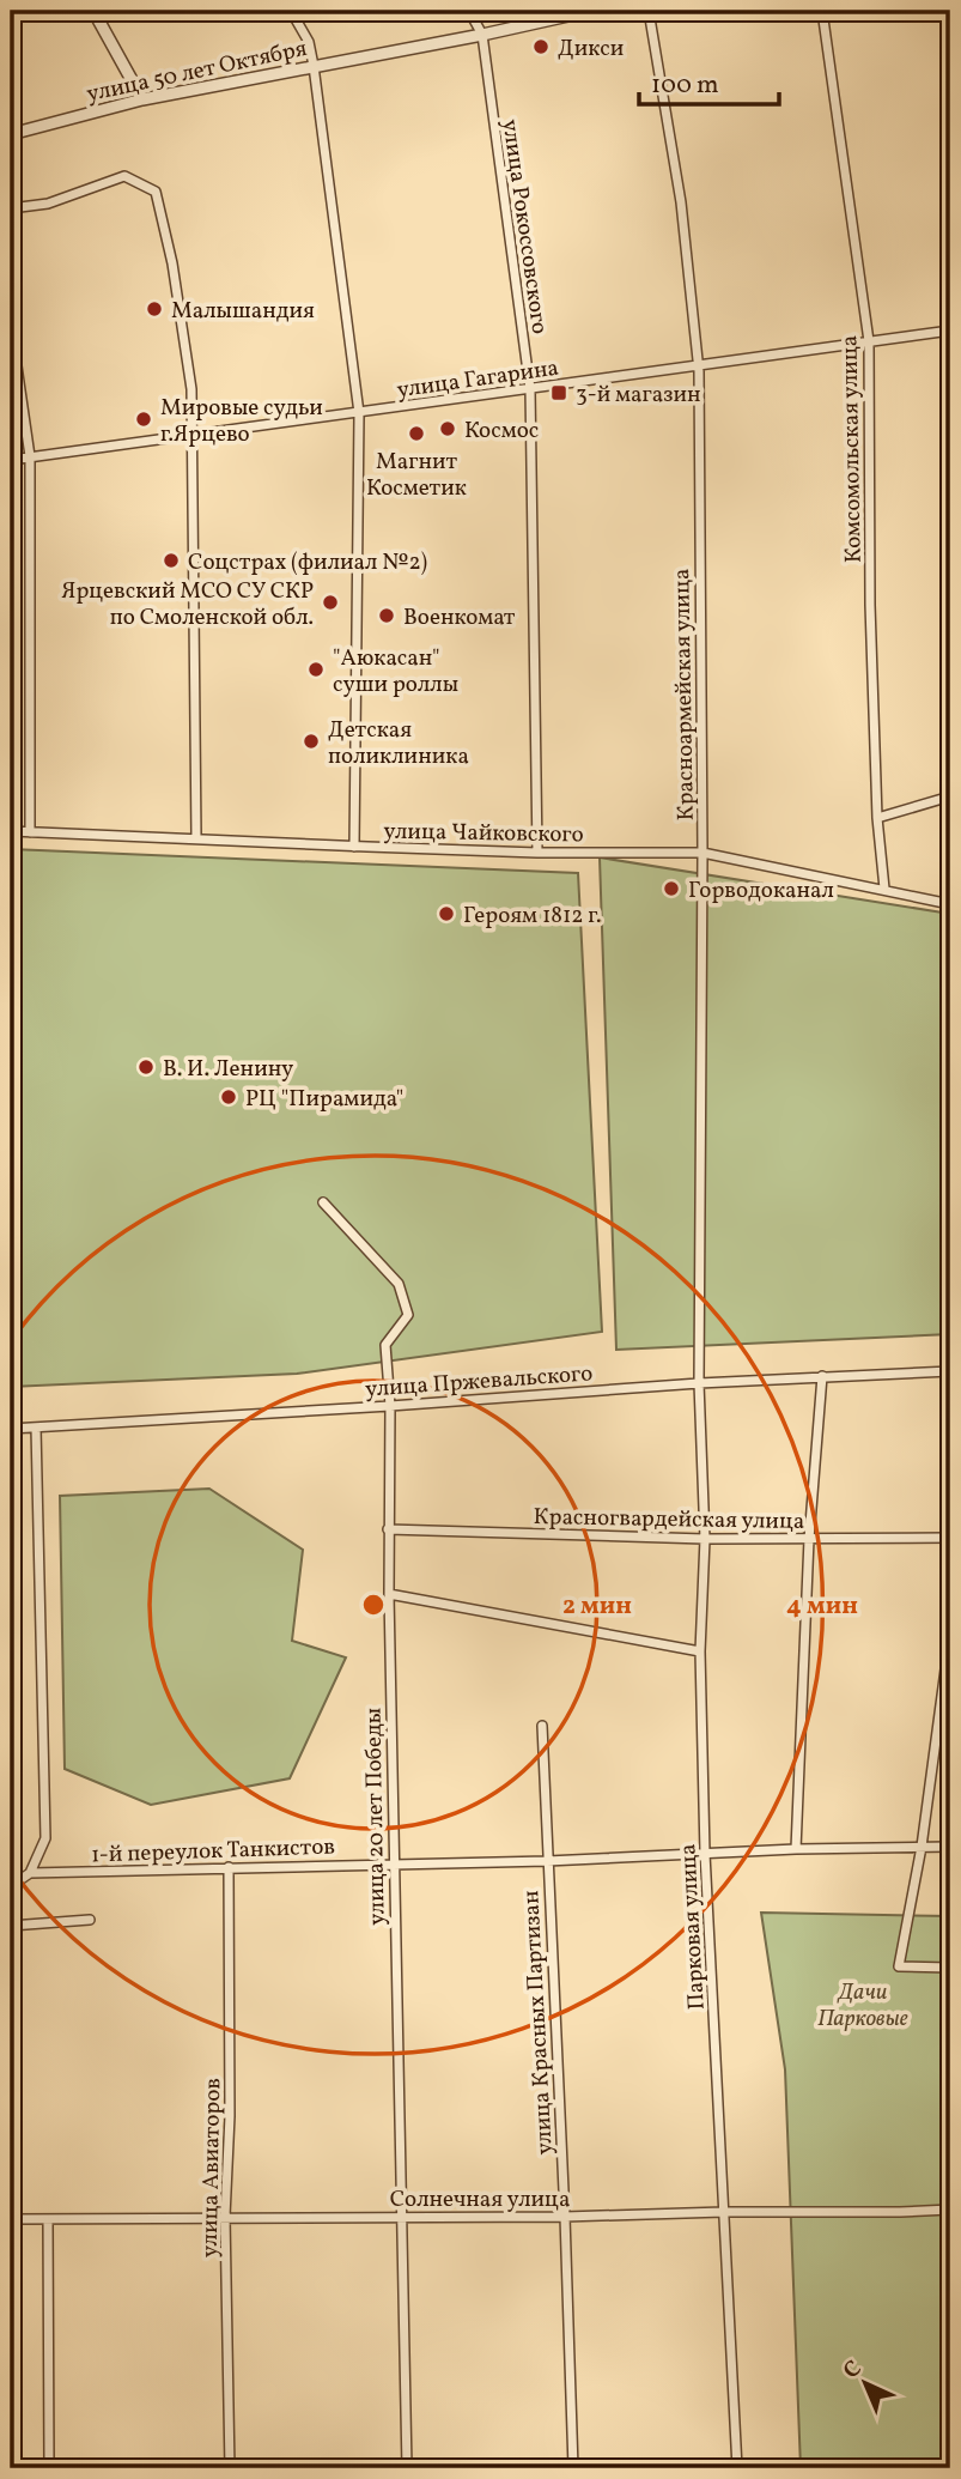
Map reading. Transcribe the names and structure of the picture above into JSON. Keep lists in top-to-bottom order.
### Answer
{
  "streets": {
    "street": [
      "улица 50 лет Октября",
      "улица Рокоссовского",
      "улица Гагарина",
      "Комсомольская улица",
      "Красноармейская улица",
      "улица Чайковского",
      "улица Пржевальского",
      "Красногвардейская улица",
      "улица 20 лет Победы",
      "1-й переулок Танкистов",
      "Парковая улица",
      "улица Красных Партизан",
      "улица Авиаторов",
      "Солнечная улица"
    ]
  },
  "crossings": [
    ["улица 50 лет Октября", "улица Рокоссовского"],
    ["улица Рокоссовского", "улица Гагарина"],
    ["улица Рокоссовского", "улица Чайковского"],
    ["улица Гагарина", "Комсомольская улица"],
    ["улица Гагарина", "Красноармейская улица"],
    ["Комсомольская улица", "улица Чайковского"],
    ["Красноармейская улица", "улица Чайковского"],
    ["Красноармейская улица", "улица Пржевальского"],
    ["Красноармейская улица", "Парковая улица"],
    ["улица Пржевальского", "улица 20 лет Победы"],
    ["улица Пржевальского", "Парковая улица"],
    ["Красногвардейская улица", "улица 20 лет Победы"],
    ["Красногвардейская улица", "Парковая улица"],
    ["улица 20 лет Победы", "1-й переулок Танкистов"],
    ["улица 20 лет Победы", "Солнечная улица"],
    ["1-й переулок Танкистов", "Парковая улица"],
    ["1-й переулок Танкистов", "улица Красных Партизан"],
    ["1-й переулок Танкистов", "улица Авиаторов"],
    ["Парковая улица", "Солнечная улица"],
    ["улица Красных Партизан", "Солнечная улица"],
    ["улица Авиаторов", "Солнечная улица"]
  ],
  "parks": ["Дачи Парковые"],
  "places": {
    "other": [
      "Дикси",
      "Малышандия",
      "Мировые судьи г.Ярцево",
      "Космос",
      "Магнит Косметик",
      "Соцстрах (филиал №2)",
      "Ярцевский МСО СУ СКР по Смоленской обл.",
      "Военкомат",
      "\"Аюкасан\" суши роллы",
      "Детская поликлиника",
      "Горводоканал",
      "Героям 1812 г.",
      "В. И. Ленину",
      "РЦ \"Пирамида\""
    ],
    "transit": ["3-й магазин"]
  },
  "scale_bar": "100 m",
  "north": "top left",
  "rings": ["2 мин", "4 мин"]
}
